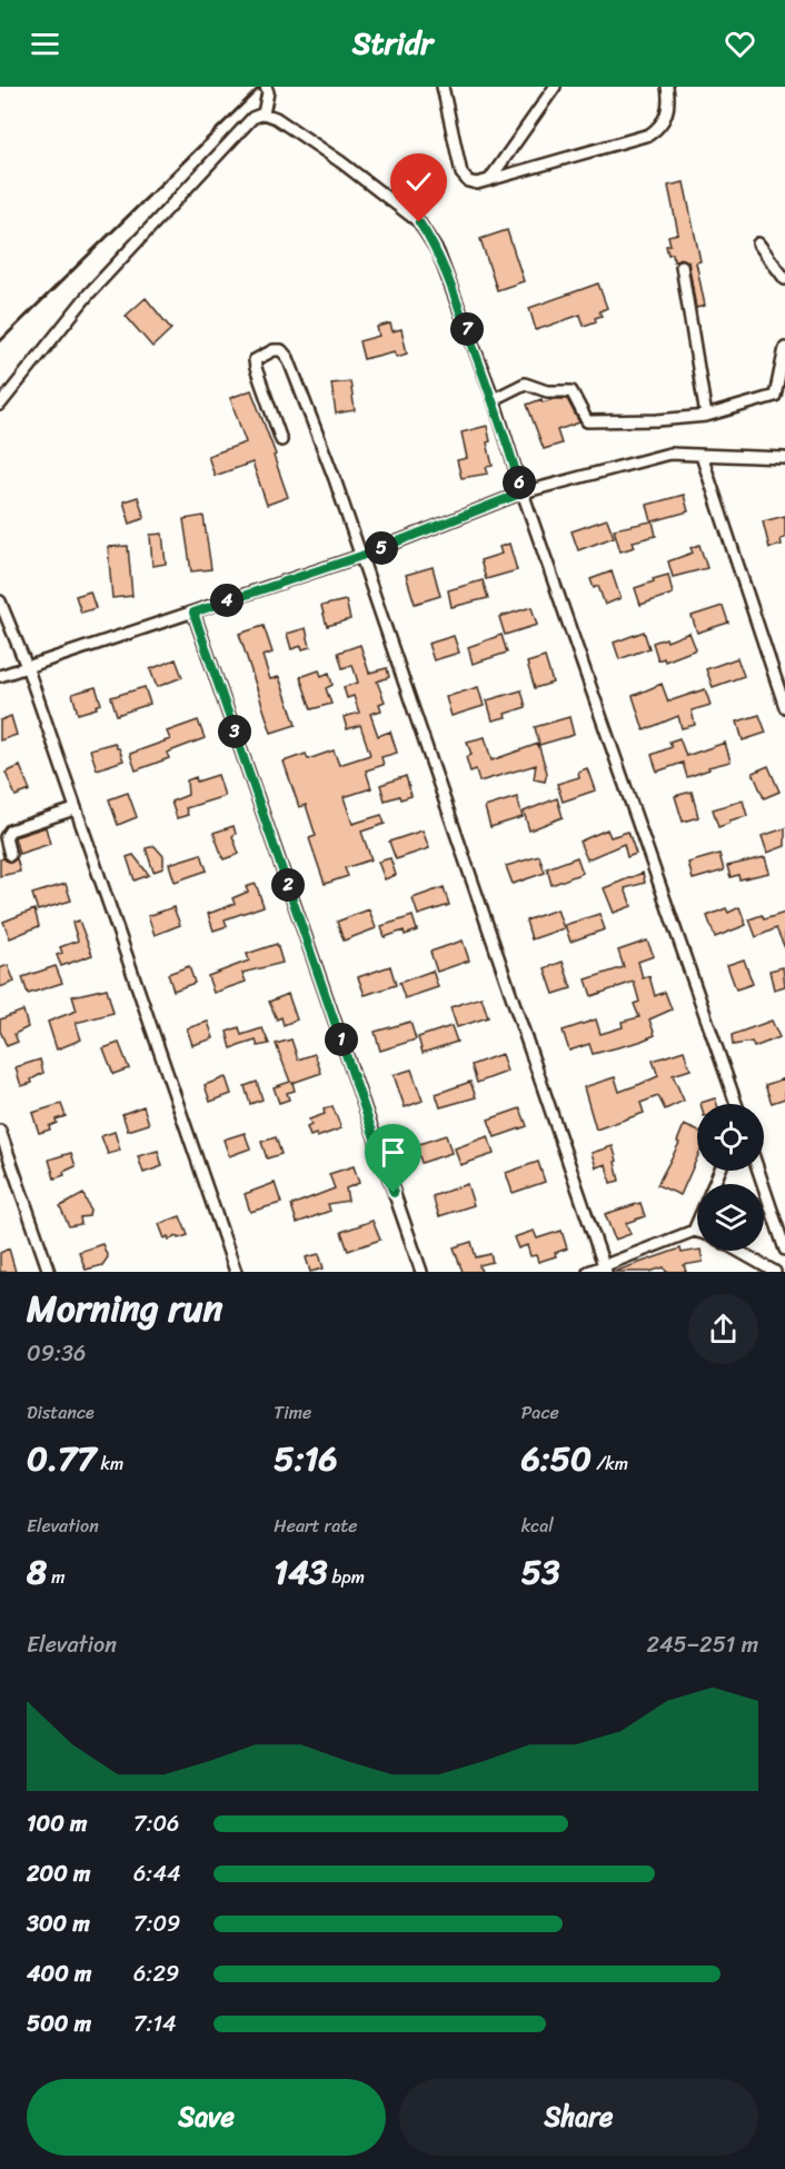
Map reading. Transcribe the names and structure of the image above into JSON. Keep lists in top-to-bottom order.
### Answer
{
  "page": {
    "header": "Stridr",
    "pins": [
      "7",
      "6",
      "5",
      "4",
      "3",
      "2",
      "1"
    ],
    "heading": ["Morning run", "09:36"],
    "stats": [
      ["Distance", "0.77 km"],
      ["Time", "5:16"],
      ["Pace", "6:50 /km"],
      ["Elevation", "8 m"],
      ["Heart rate", "143 bpm"],
      ["kcal", "53"]
    ],
    "chart": ["Elevation", "245–251 m"],
    "list": [
      {
        "name": "100 m",
        "note": "7:06"
      },
      {
        "name": "200 m",
        "note": "6:44"
      },
      {
        "name": "300 m",
        "note": "7:09"
      },
      {
        "name": "400 m",
        "note": "6:29"
      },
      {
        "name": "500 m",
        "note": "7:14"
      }
    ],
    "buttons": ["Save", "Share"]
  }
}
